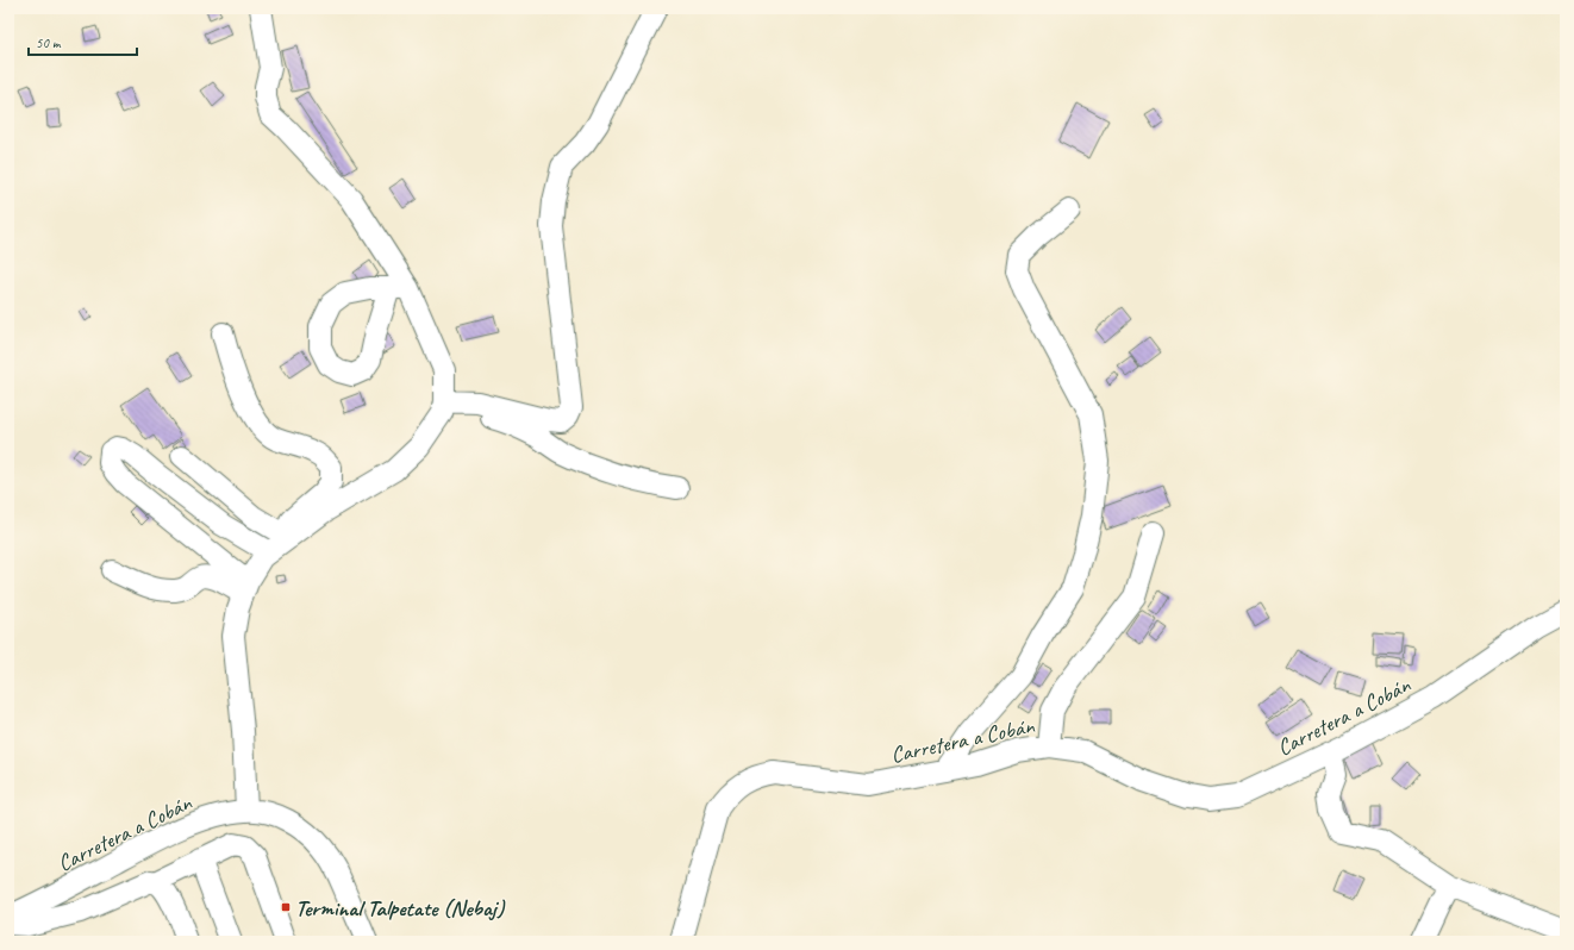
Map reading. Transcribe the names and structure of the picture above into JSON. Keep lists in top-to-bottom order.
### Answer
{
  "streets": {
    "street": ["Carretera a Cobán"]
  },
  "places": {
    "transit": ["Terminal Talpetate (Nebaj)"]
  },
  "scale_bar": "50 m"
}
